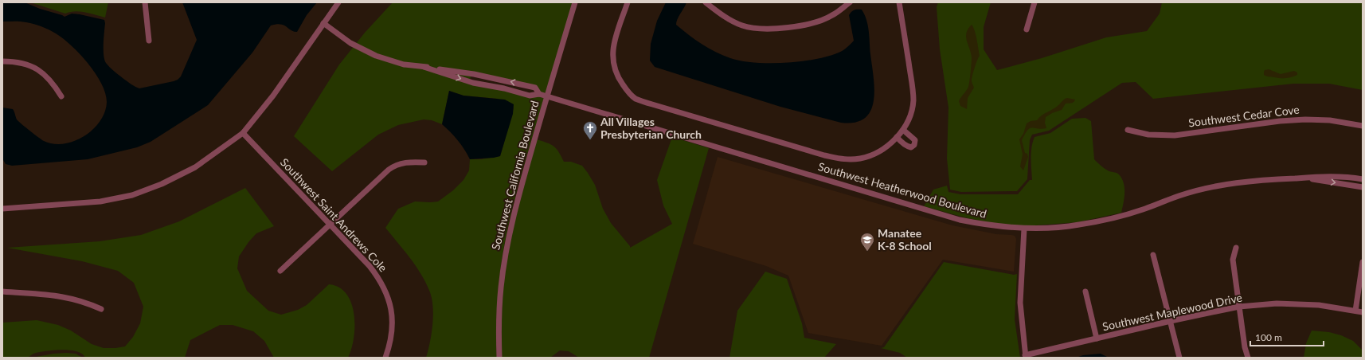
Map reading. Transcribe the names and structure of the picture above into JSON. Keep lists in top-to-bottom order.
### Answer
{
  "streets": {
    "street": [
      "Southwest Cedar Cove",
      "Southwest California Boulevard",
      "Southwest Heatherwood Boulevard",
      "Southwest Saint Andrews Cole",
      "Southwest Maplewood Drive"
    ]
  },
  "crossings": [
    ["Southwest California Boulevard", "Southwest Heatherwood Boulevard"]
  ],
  "places": {
    "church": ["All Villages Presbyterian Church"],
    "school or university": ["Manatee K-8 School"]
  },
  "scale_bar": "100 m"
}
